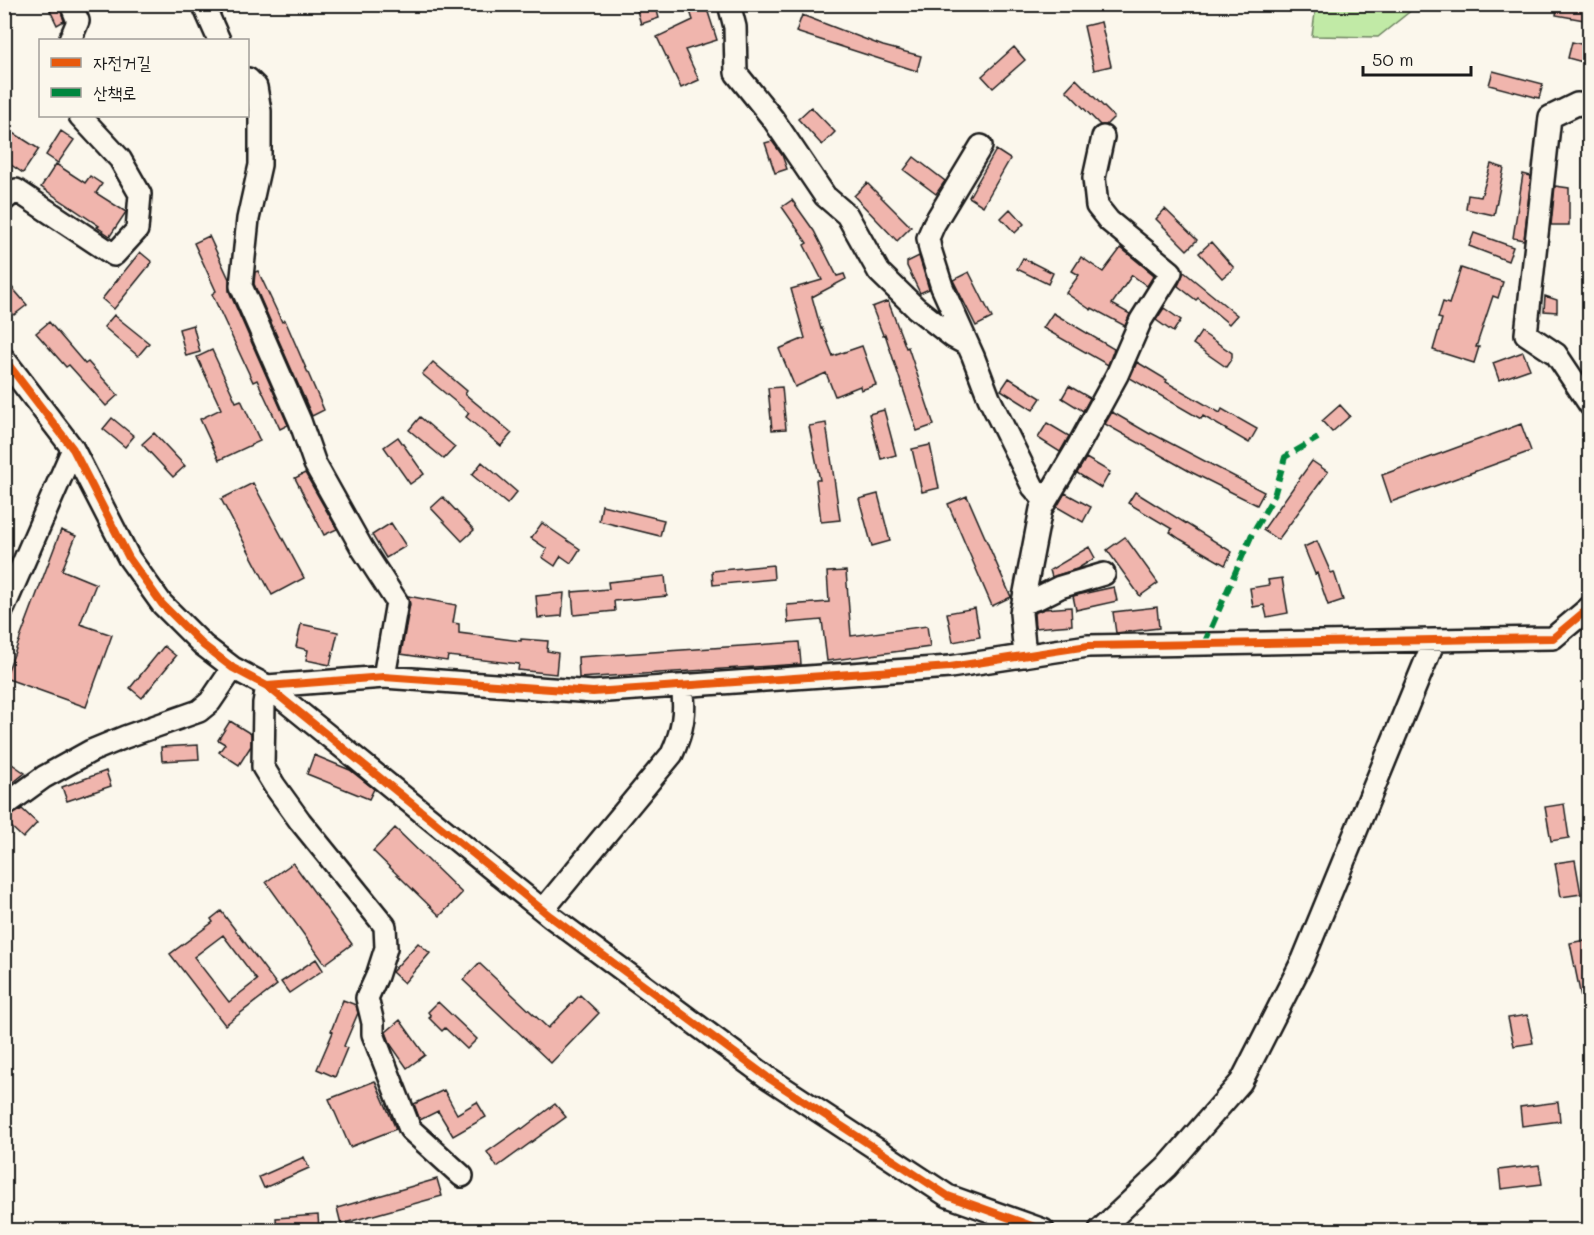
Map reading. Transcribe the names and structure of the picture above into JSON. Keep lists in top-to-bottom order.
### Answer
{
  "legend": ["자전거길", "산책로"],
  "scale_bar": "50 m"
}
